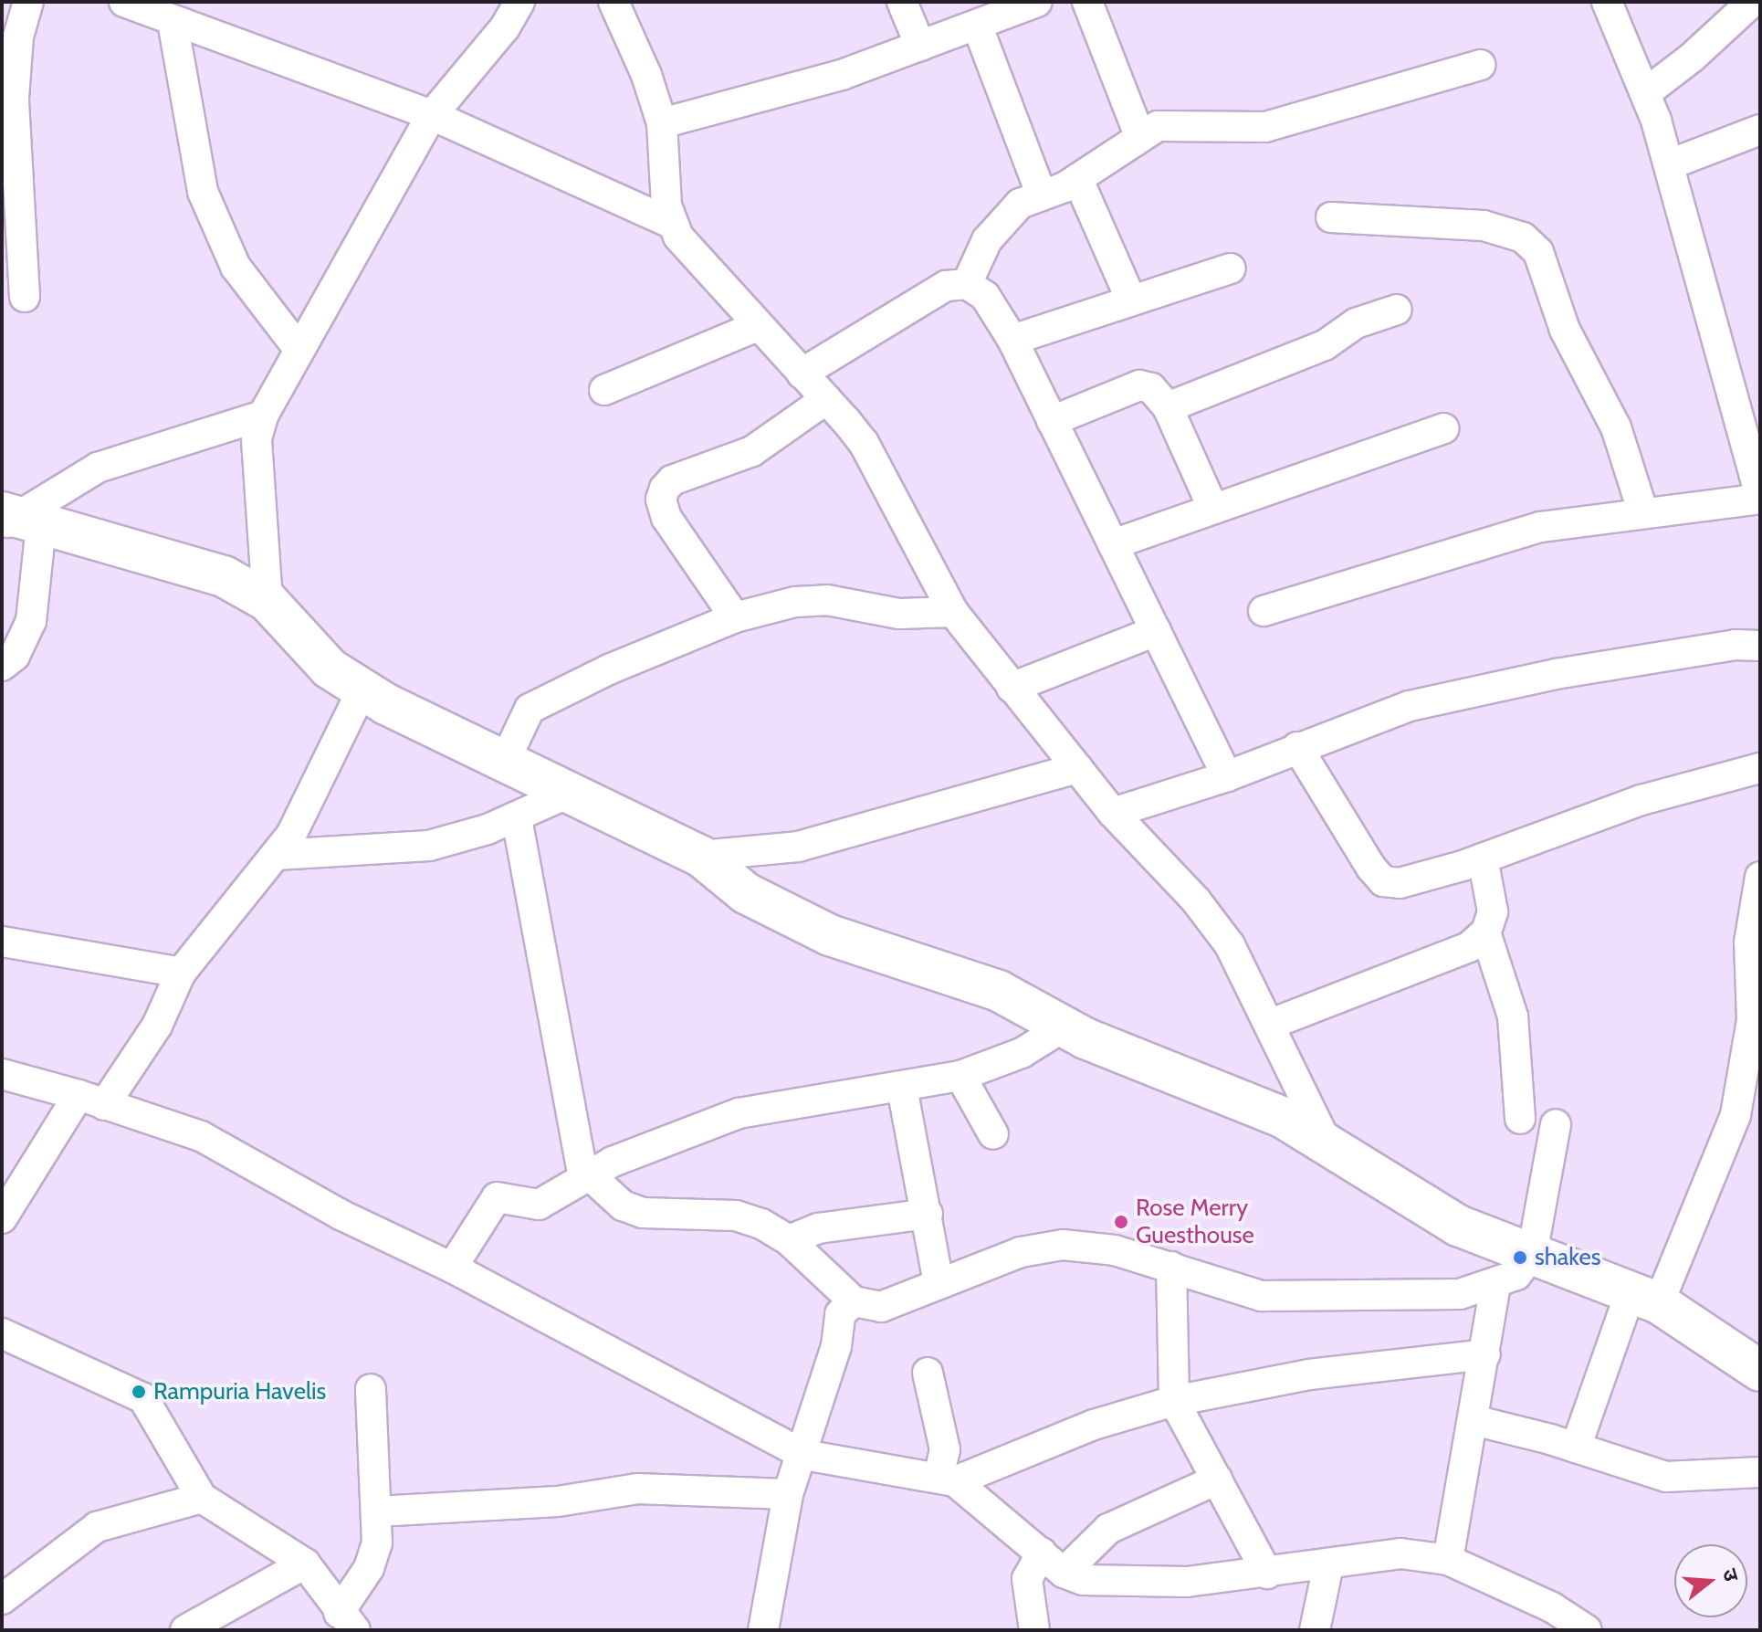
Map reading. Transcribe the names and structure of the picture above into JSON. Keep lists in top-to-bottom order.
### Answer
{
  "places": ["Rose Merry Guesthouse", "shakes", "Rampuria Havelis"],
  "north": "right"
}
